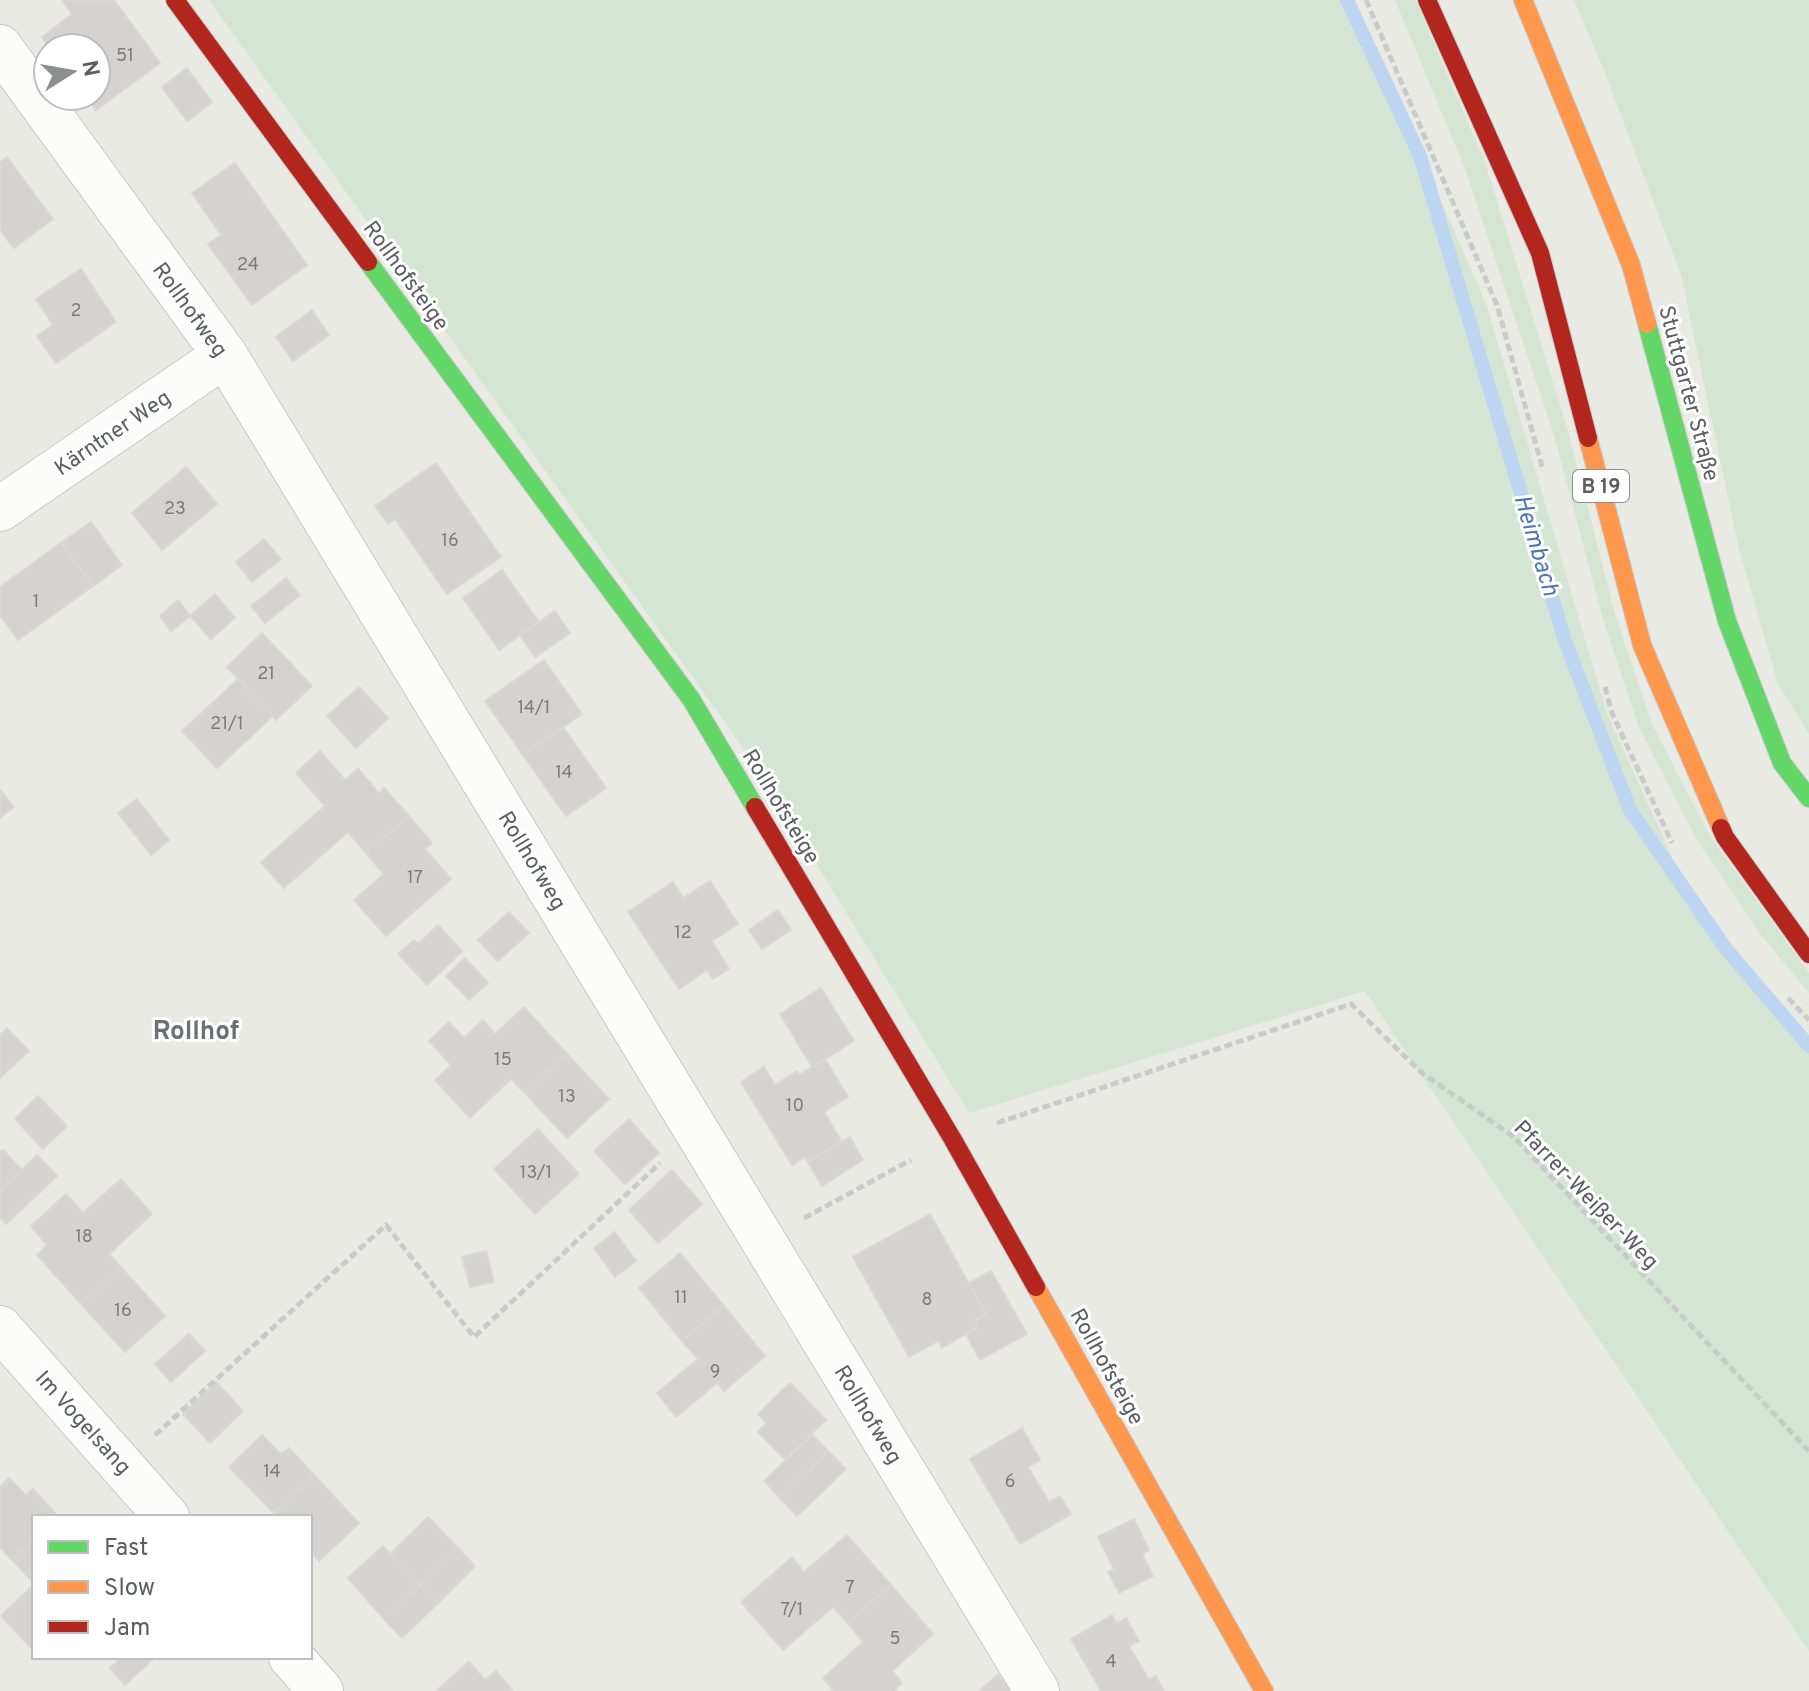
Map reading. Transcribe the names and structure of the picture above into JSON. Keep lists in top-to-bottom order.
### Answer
{
  "streets": {
    "street": [
      "Rollhofsteige",
      "Rollhofweg",
      "Stuttgarter Straße",
      "Kärntner Weg",
      "B 19",
      "Im Vogelsang"
    ],
    "path": ["Pfarrer-Weißer-Weg"]
  },
  "crossings": [
    ["Rollhofsteige", "Pfarrer-Weißer-Weg"],
    ["Rollhofweg", "Kärntner Weg"]
  ],
  "districts": ["Rollhof"],
  "water": ["Heimbach"],
  "house_numbers": [
    "51",
    "24",
    "2",
    "23",
    "16",
    "1",
    "21",
    "14/1",
    "21/1",
    "14",
    "17",
    "12",
    "15",
    "13",
    "10",
    "13/1",
    "18",
    "11",
    "8",
    "16",
    "9",
    "14",
    "6",
    "7",
    "7/1",
    "5",
    "4"
  ],
  "legend": ["Fast", "Slow", "Jam"],
  "north": "right"
}
